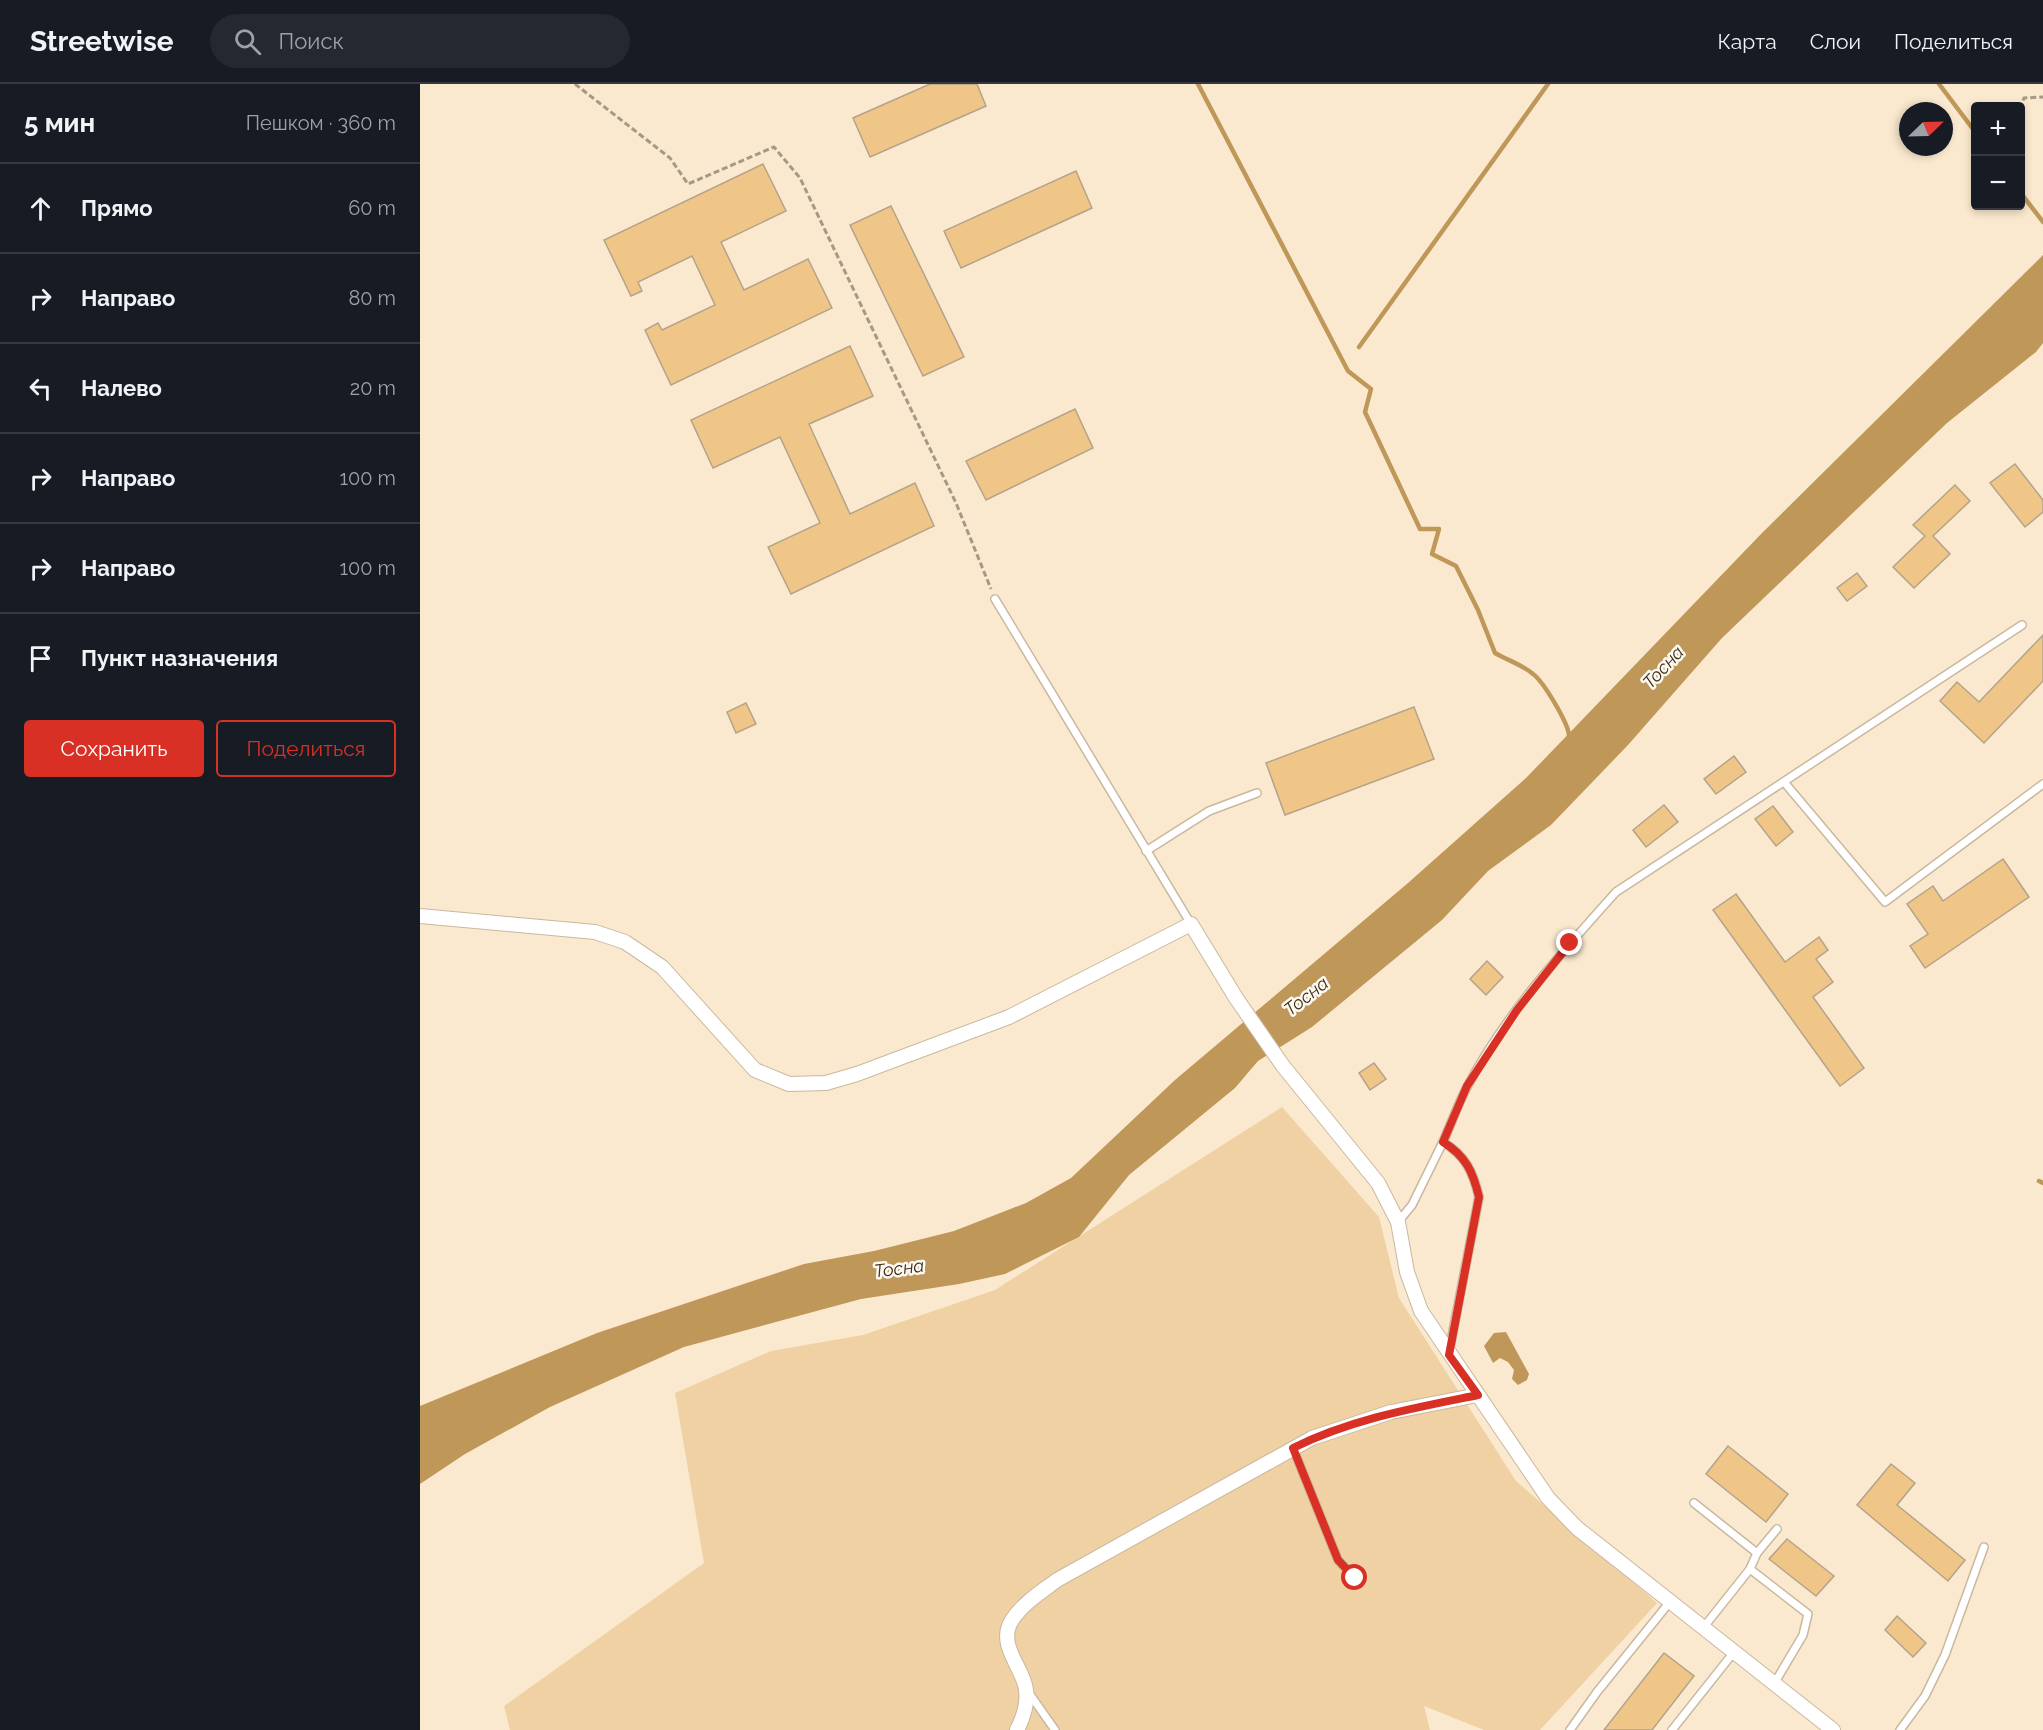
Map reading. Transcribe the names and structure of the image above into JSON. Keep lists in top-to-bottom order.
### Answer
{
  "water": ["Тосна"],
  "north": "top right",
  "page": {
    "header": "Streetwise",
    "search": "Поиск",
    "nav": ["Карта", "Слои", "Поделиться"],
    "heading": ["5 мин", "Пешком · 360 m"],
    "map_buttons": ["+", "−"],
    "list": [
      ["Прямо", "60 m"],
      ["Направо", "80 m"],
      ["Налево", "20 m"],
      ["Направо", "100 m"],
      ["Направо", "100 m"],
      "Пункт назначения"
    ],
    "buttons": ["Сохранить", "Поделиться"]
  }
}
